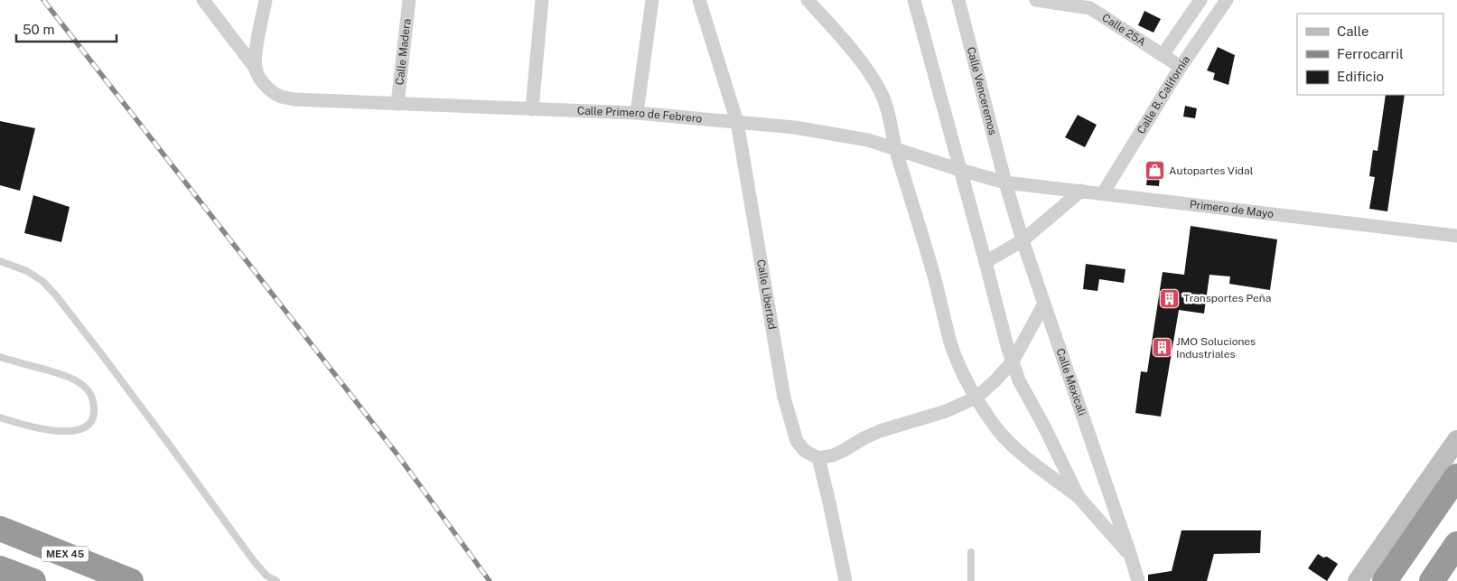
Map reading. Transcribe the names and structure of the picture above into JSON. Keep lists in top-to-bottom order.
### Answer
{
  "streets": {
    "highway": ["MEX 45"],
    "street": [
      "Calle 25A",
      "Calle Madera",
      "Calle Venceremos",
      "Calle B. California",
      "Calle Primero de Febrero",
      "Primero de Mayo",
      "Calle Libertad",
      "Calle Mexicali"
    ]
  },
  "crossings": [
    ["Calle 25A", "Calle B. California"],
    ["Calle Madera", "Calle Primero de Febrero"],
    ["Calle Venceremos", "Calle Primero de Febrero"],
    ["Calle Venceremos", "Primero de Mayo"],
    ["Calle Venceremos", "Calle Mexicali"],
    ["Calle B. California", "Primero de Mayo"],
    ["Calle Primero de Febrero", "Primero de Mayo"],
    ["Calle Primero de Febrero", "Calle Libertad"],
    ["Calle Primero de Febrero", "Calle Mexicali"],
    ["Primero de Mayo", "Calle Mexicali"]
  ],
  "places": {
    "shop": ["Autopartes Vidal"],
    "building": ["Transportes Peña", "JMO Soluciones Industriales"]
  },
  "legend": ["Calle", "Ferrocarril", "Edificio"],
  "scale_bar": "50 m"
}
